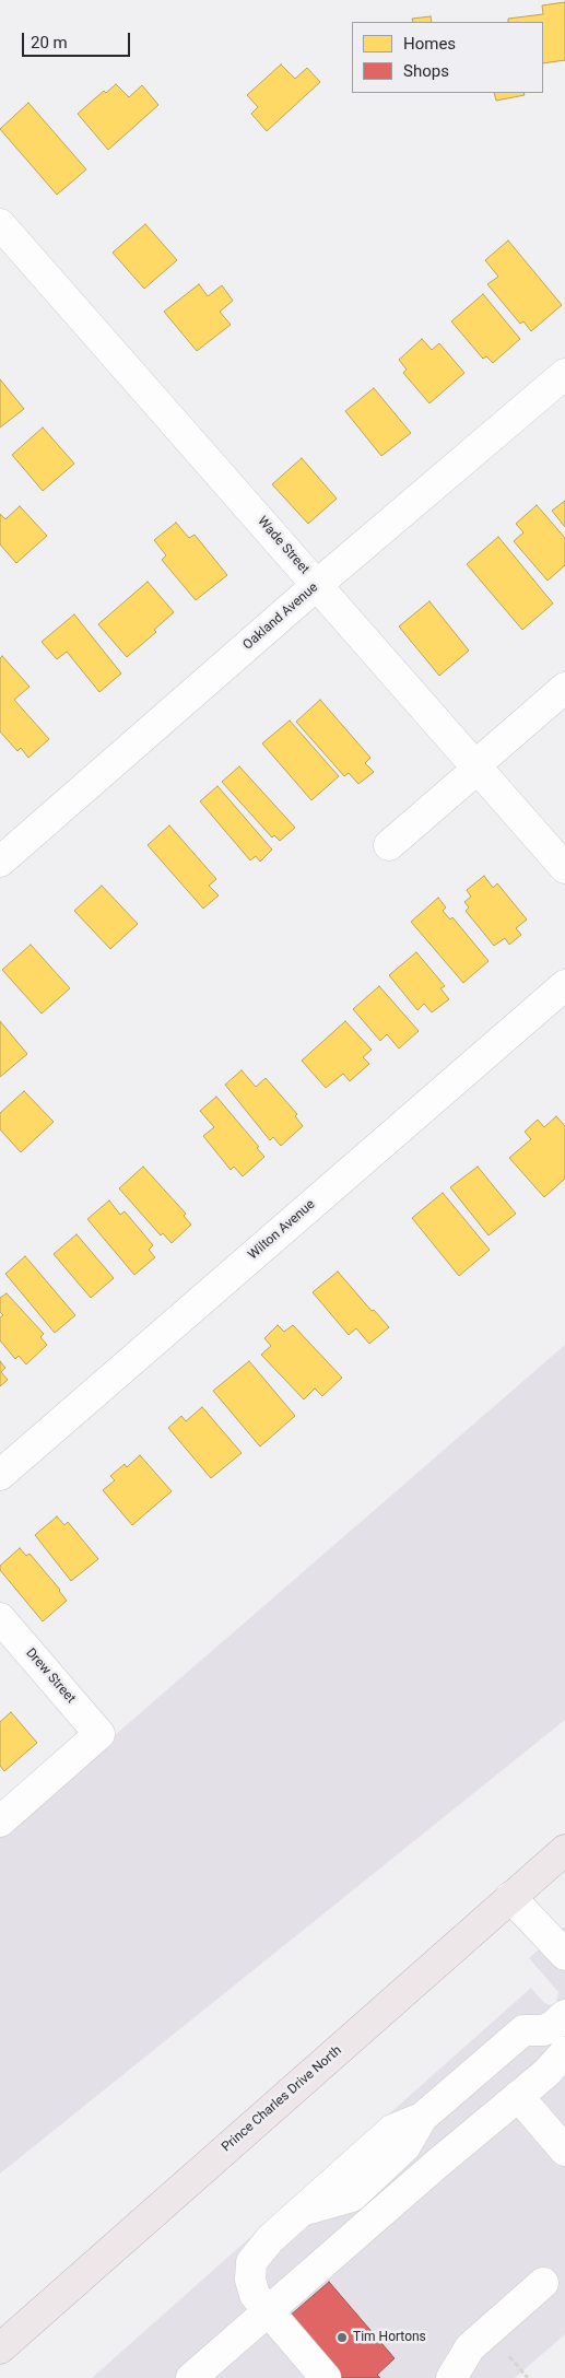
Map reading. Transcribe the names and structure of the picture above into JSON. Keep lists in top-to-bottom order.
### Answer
{
  "streets": {
    "main road": ["Prince Charles Drive North"],
    "street": [
      "Wade Street",
      "Oakland Avenue",
      "Wilton Avenue",
      "Drew Street"
    ]
  },
  "crossings": [
    ["Wade Street", "Oakland Avenue"]
  ],
  "places": ["Tim Hortons"],
  "legend": ["Homes", "Shops"],
  "scale_bar": "20 m"
}
